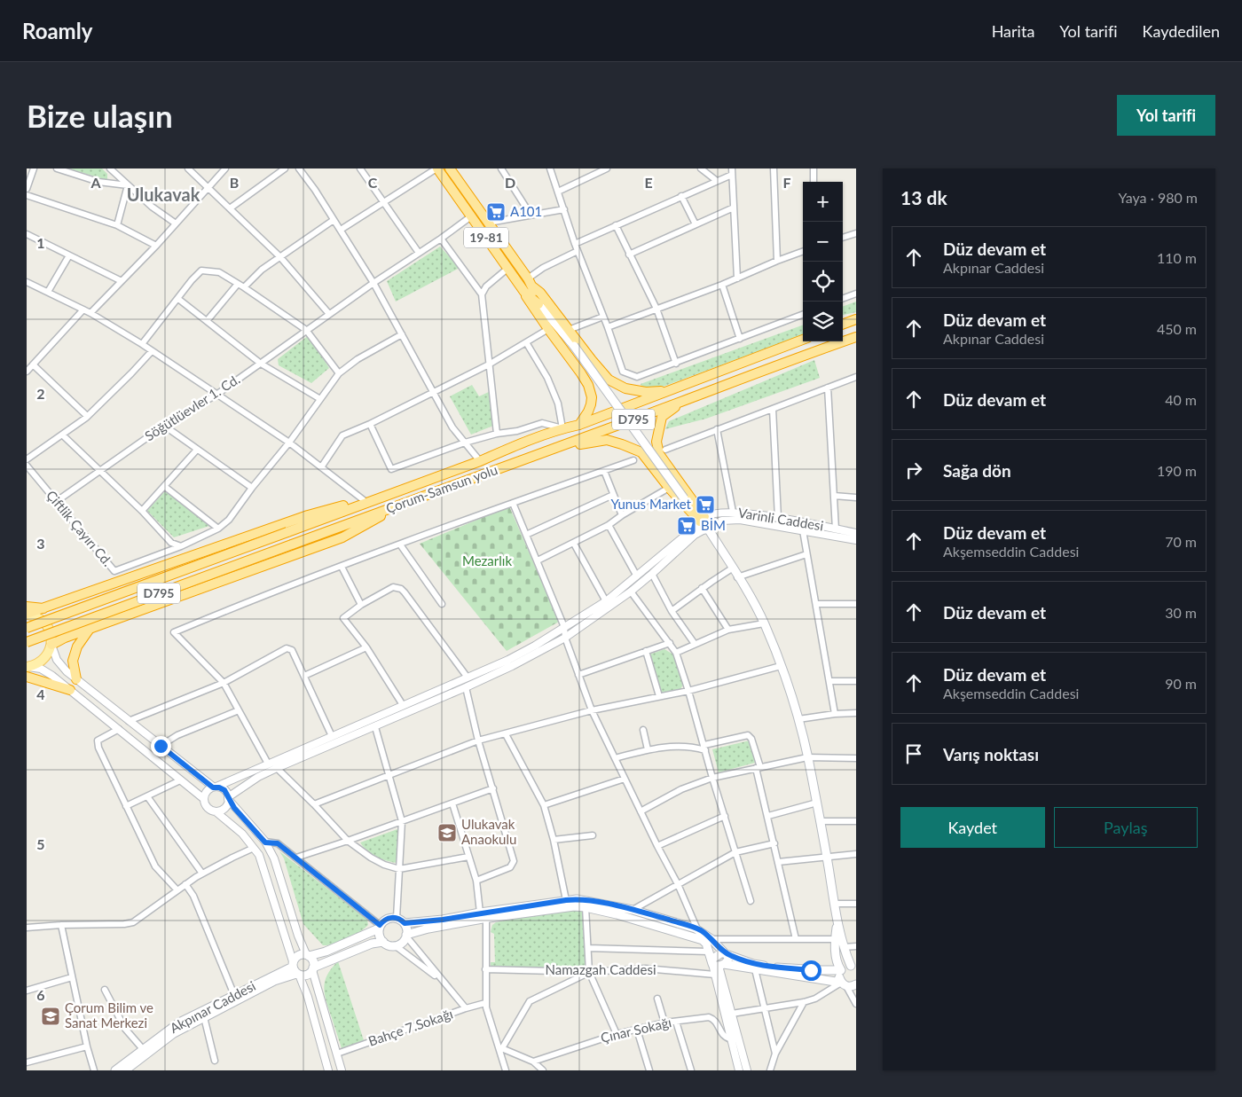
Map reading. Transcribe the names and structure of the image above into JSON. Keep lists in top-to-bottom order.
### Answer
{
  "streets": {
    "highway": ["19-81", "D795", "Çorum-Samsun yolu"],
    "main road": ["Akpınar Caddesi"],
    "street": [
      "Söğütlüevler 1. Cd.",
      "Varinli Caddesi",
      "Çiftlik Çayırı Cd.",
      "Namazgah Caddesi",
      "Bahçe 7.Sokağı",
      "Çınar Sokağı"
    ]
  },
  "crossings": [
    ["19-81", "Söğütlüevler 1. Cd."],
    ["Söğütlüevler 1. Cd.", "Çiftlik Çayırı Cd."]
  ],
  "districts": ["Ulukavak"],
  "parks": ["Mezarlık"],
  "places": {
    "supermarket": ["A101", "Yunus Market", "BİM"],
    "school or university": ["Ulukavak Anaokulu", "Çorum Bilim ve Sanat Merkezi"]
  },
  "page": {
    "header": "Roamly",
    "nav": ["Harita", "Yol tarifi", "Kaydedilen"],
    "buttons": [
      "Yol tarifi",
      ["Kaydet", "Paylaş"]
    ],
    "title": "Bize ulaşın",
    "heading": ["13 dk", "Yaya · 980 m"],
    "map_buttons": ["+", "−"],
    "list": [
      ["Düz devam et", "Akpınar Caddesi", "110 m"],
      ["Düz devam et", "Akpınar Caddesi", "450 m"],
      ["Düz devam et", "40 m"],
      ["Sağa dön", "190 m"],
      ["Düz devam et", "Akşemseddin Caddesi", "70 m"],
      ["Düz devam et", "30 m"],
      ["Düz devam et", "Akşemseddin Caddesi", "90 m"],
      "Varış noktası"
    ]
  },
  "grid": {
    "columns": [
      "A",
      "B",
      "C",
      "D",
      "E",
      "F"
    ],
    "rows": [
      "1",
      "2",
      "3",
      "4",
      "5",
      "6"
    ]
  }
}
